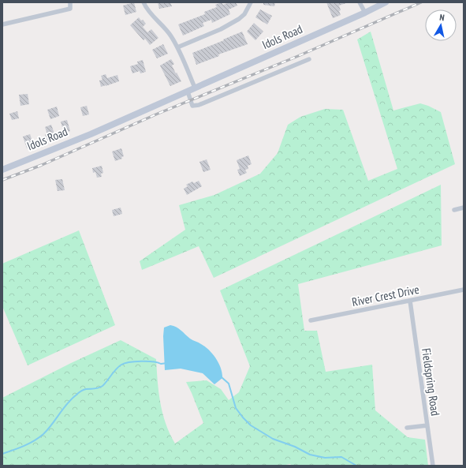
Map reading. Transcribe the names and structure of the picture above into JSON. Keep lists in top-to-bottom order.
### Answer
{
  "streets": {
    "street": ["Idols Road", "River Crest Drive", "Fieldspring Road"]
  },
  "crossings": [
    ["River Crest Drive", "Fieldspring Road"]
  ],
  "north": "top"
}
